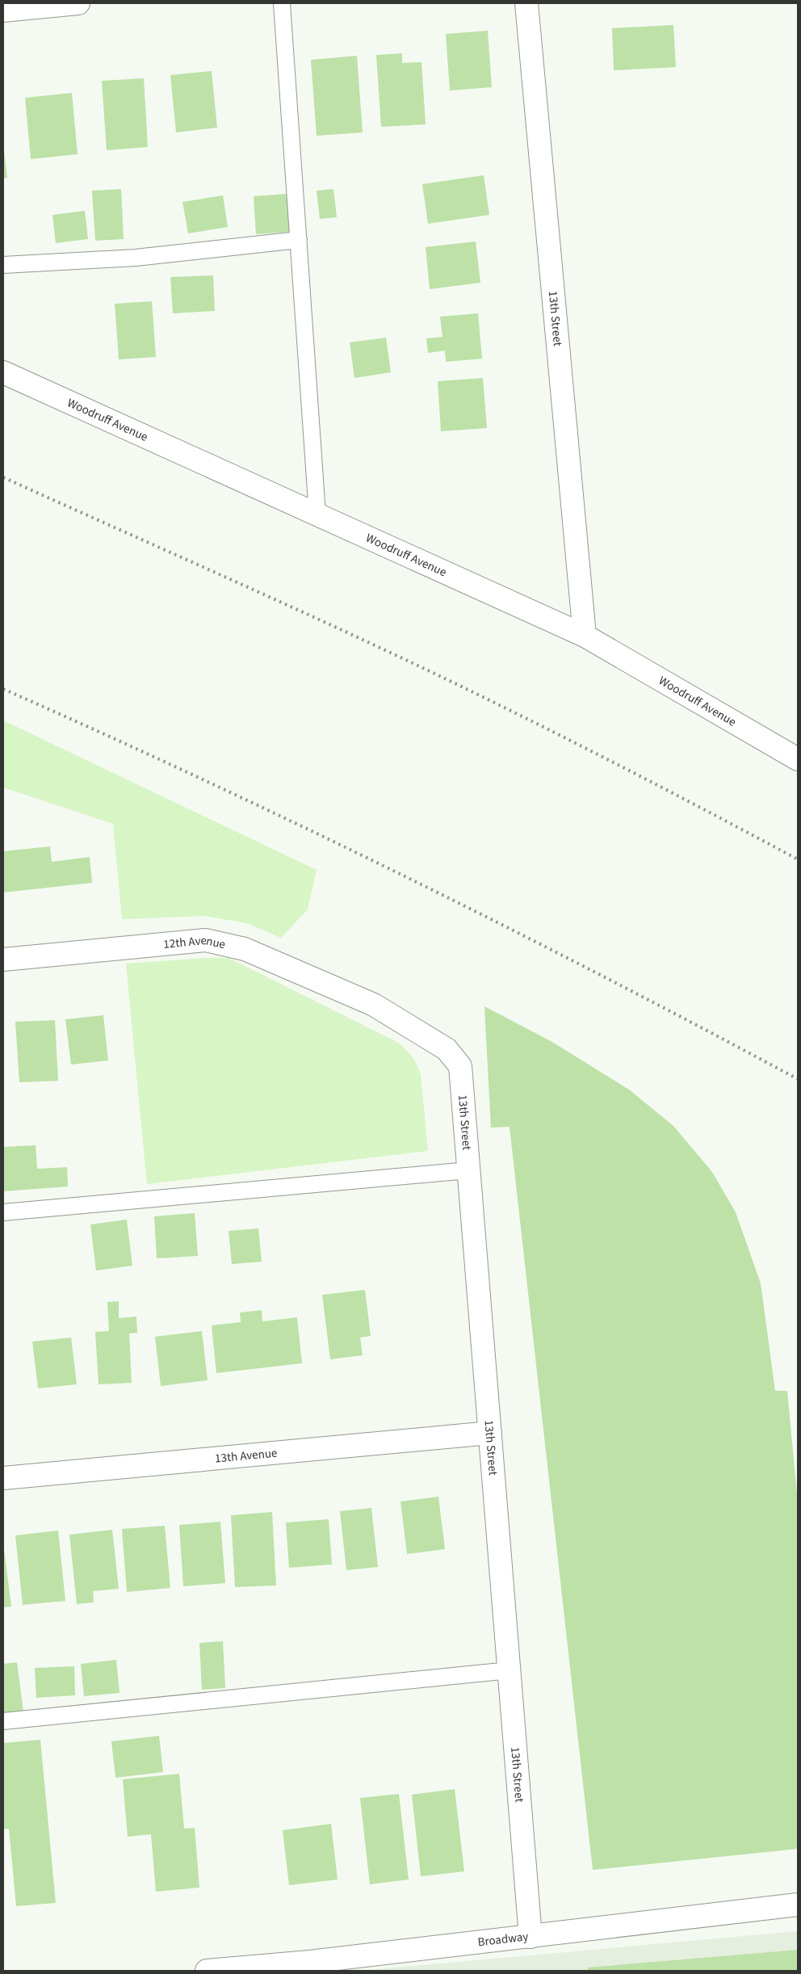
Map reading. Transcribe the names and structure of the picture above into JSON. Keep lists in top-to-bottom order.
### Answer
{
  "streets": {
    "street": [
      "13th Street",
      "Woodruff Avenue",
      "12th Avenue",
      "13th Avenue",
      "Broadway"
    ]
  },
  "crossings": [
    ["13th Street", "Woodruff Avenue"],
    ["13th Street", "12th Avenue"],
    ["13th Street", "13th Avenue"],
    ["13th Street", "Broadway"]
  ]
}
